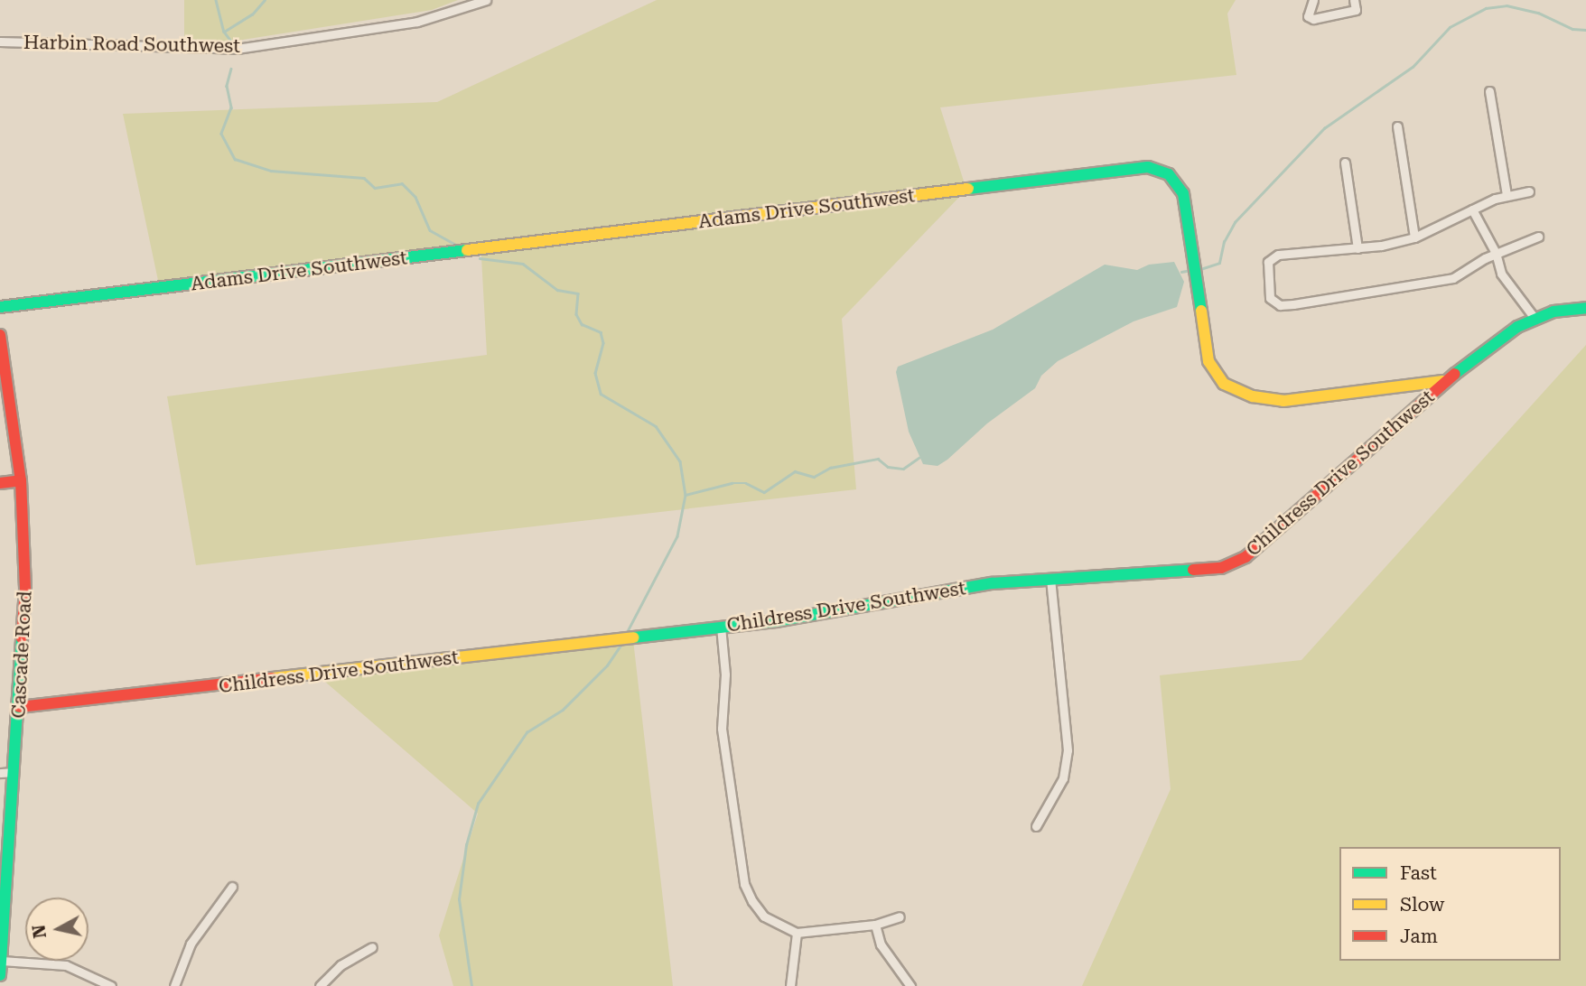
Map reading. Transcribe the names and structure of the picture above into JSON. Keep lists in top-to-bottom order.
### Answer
{
  "streets": {
    "street": [
      "Harbin Road Southwest",
      "Adams Drive Southwest",
      "Childress Drive Southwest",
      "Cascade Road"
    ]
  },
  "crossings": [
    ["Adams Drive Southwest", "Childress Drive Southwest"],
    ["Childress Drive Southwest", "Cascade Road"]
  ],
  "legend": ["Fast", "Slow", "Jam"],
  "north": "left"
}
